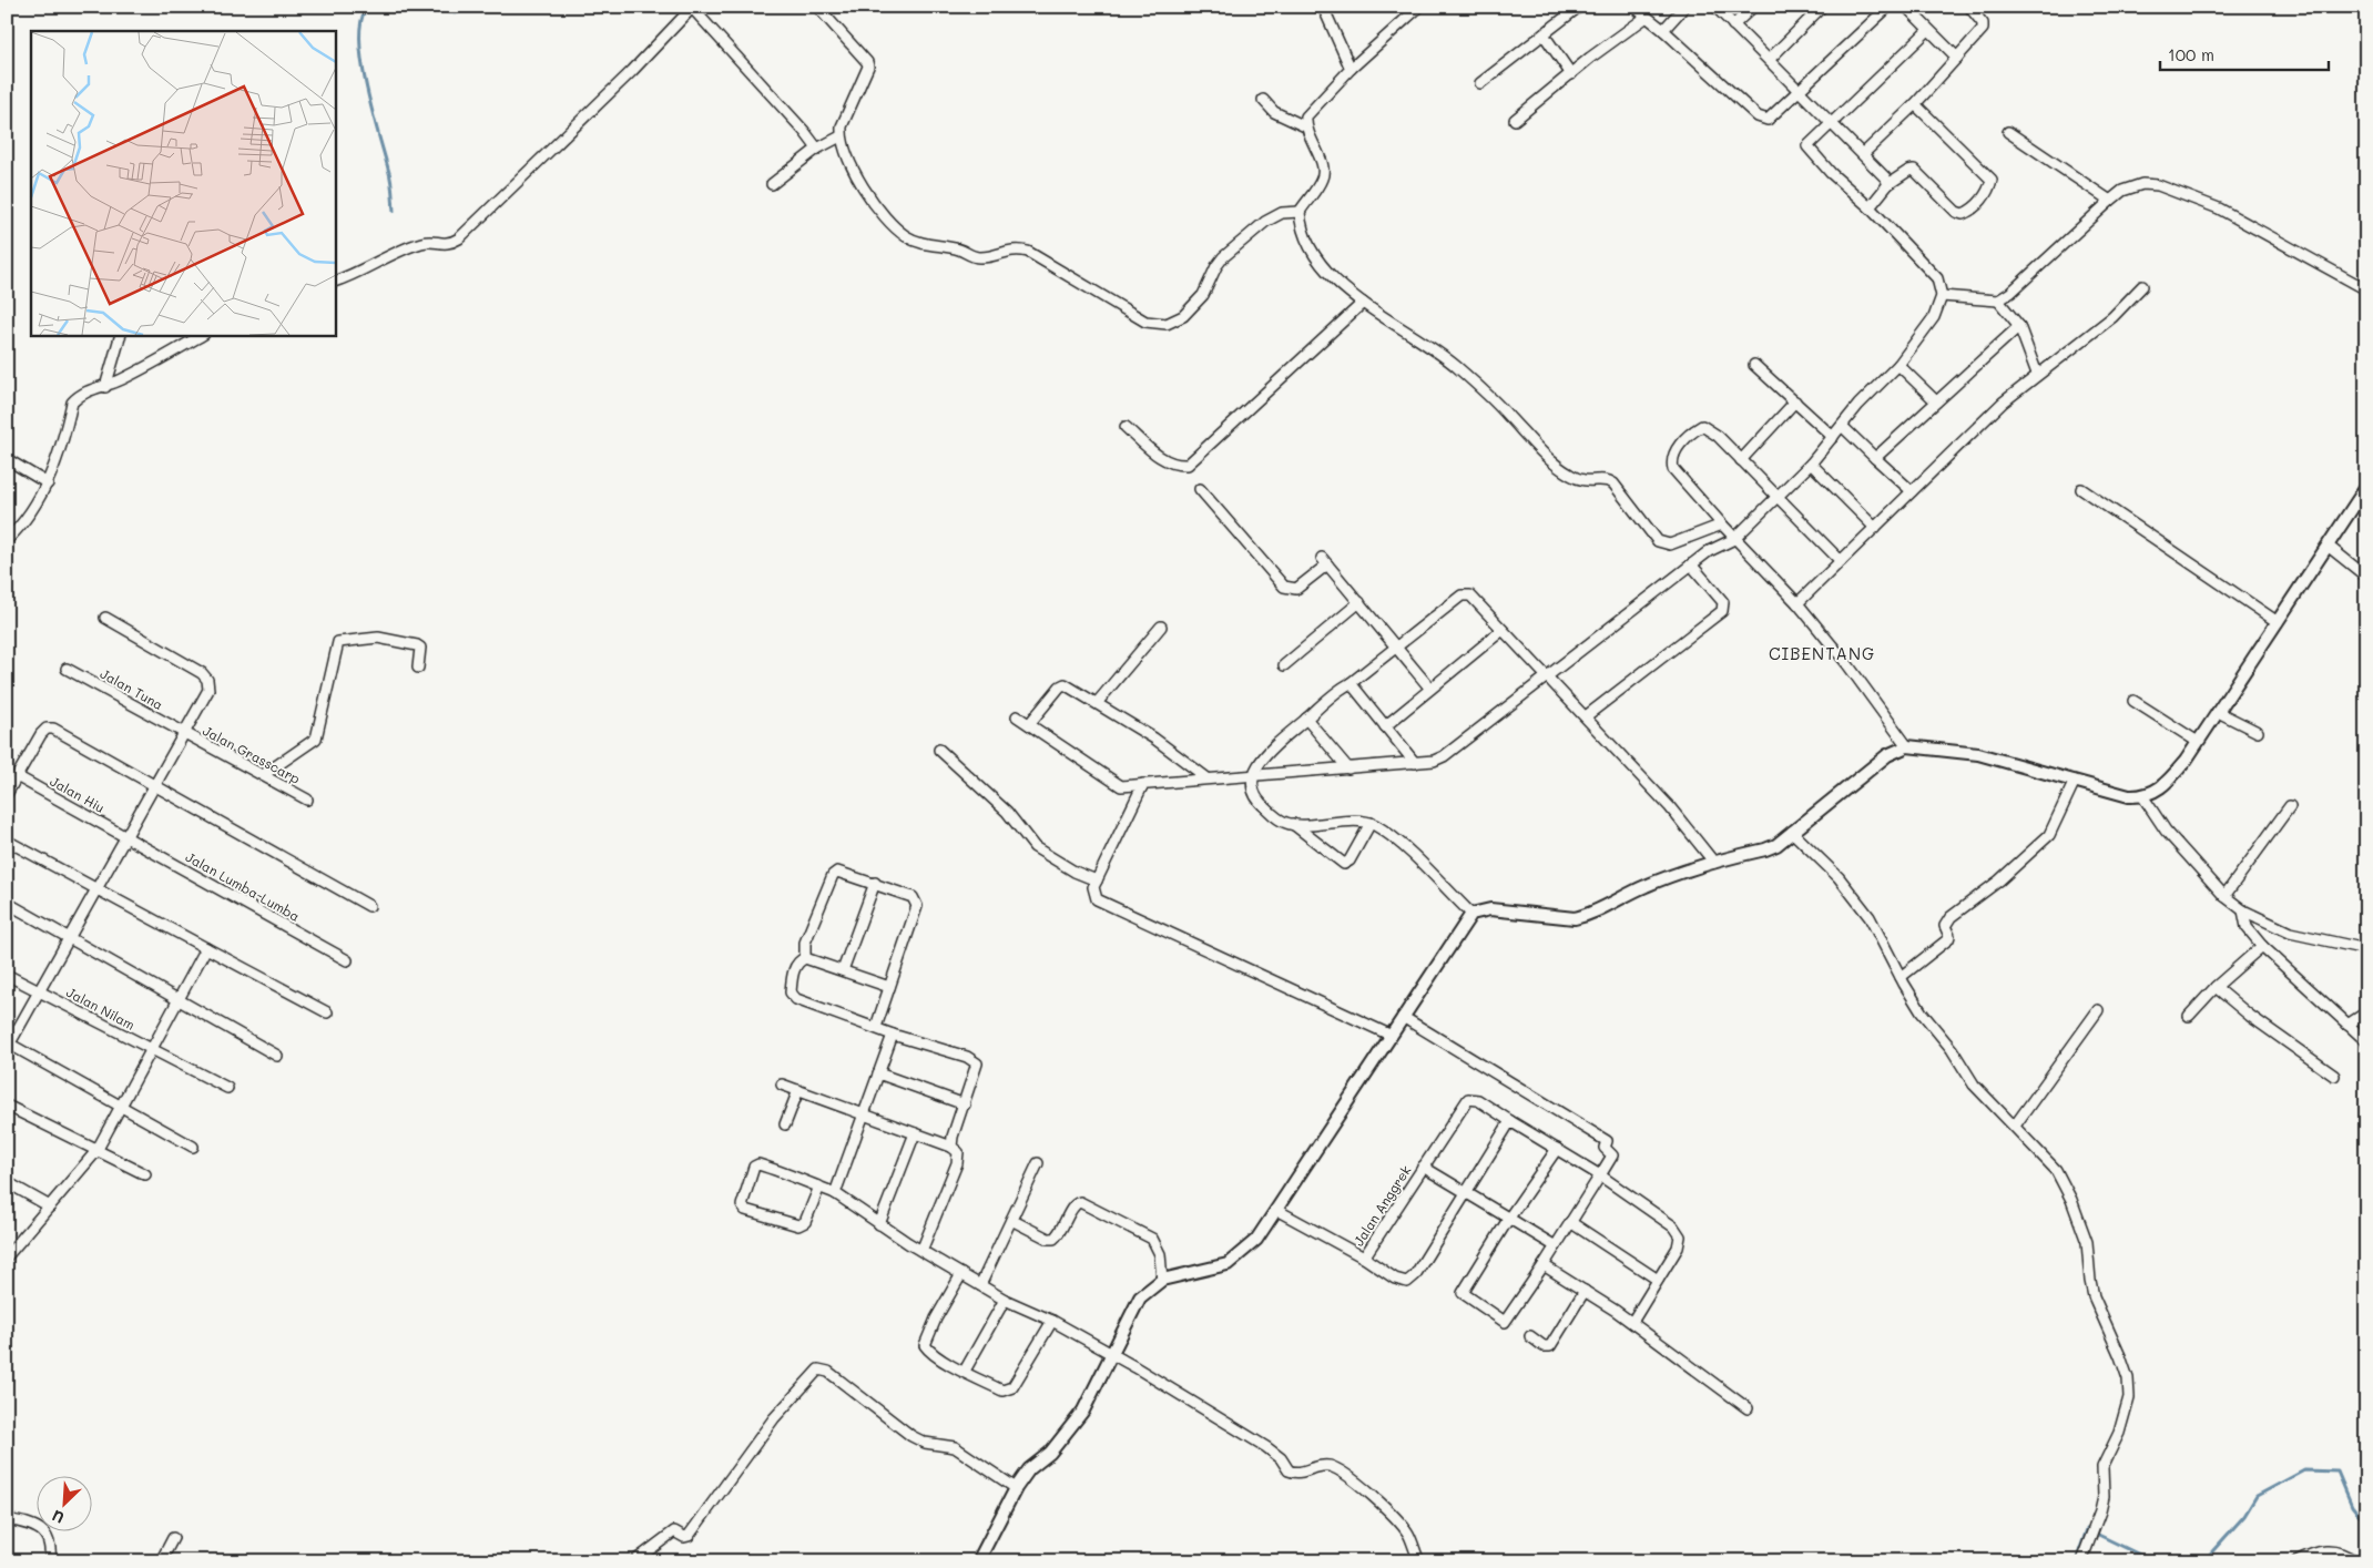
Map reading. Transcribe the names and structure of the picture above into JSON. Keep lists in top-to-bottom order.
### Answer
{
  "streets": {
    "street": [
      "Jalan Tuna",
      "Jalan Grasscarp",
      "Jalan Hiu",
      "Jalan Lumba-Lumba",
      "Jalan Nilam",
      "Jalan Anggrek"
    ]
  },
  "crossings": [
    ["Jalan Tuna", "Jalan Grasscarp"],
    ["Jalan Hiu", "Jalan Lumba-Lumba"]
  ],
  "districts": ["CIBENTANG"],
  "scale_bar": "100 m",
  "north": "bottom left"
}
